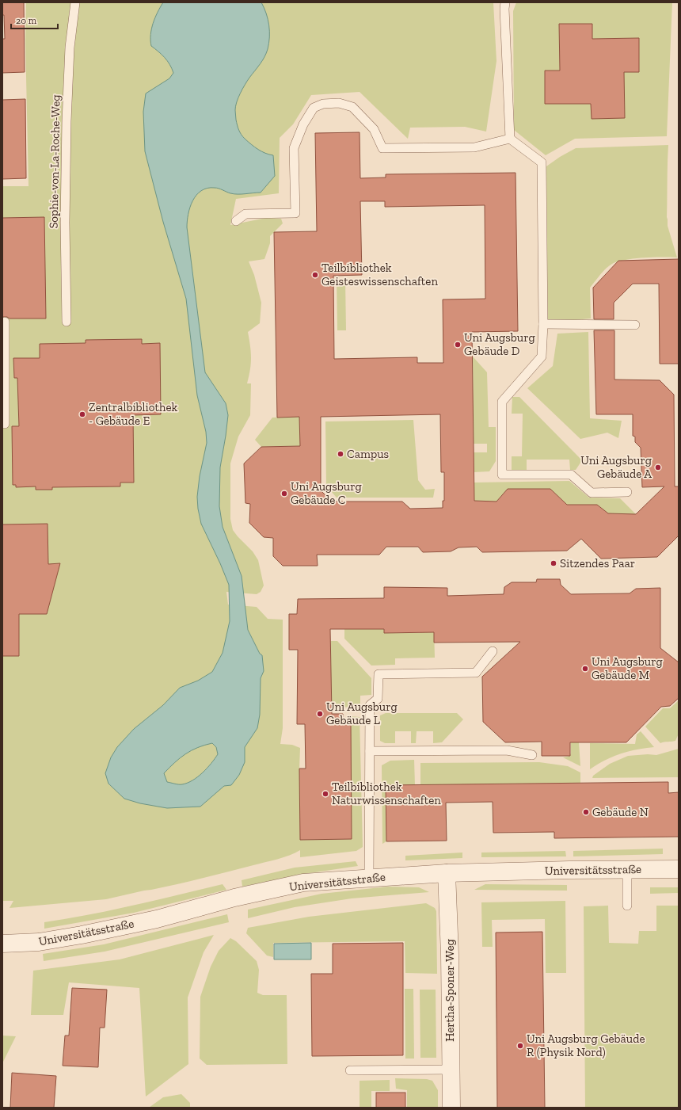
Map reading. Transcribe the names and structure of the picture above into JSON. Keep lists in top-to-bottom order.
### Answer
{
  "streets": {
    "street": ["Universitätsstraße", "Hertha-Sponer-Weg"],
    "lane": ["Sophie-von-La-Roche-Weg"]
  },
  "crossings": [
    ["Universitätsstraße", "Hertha-Sponer-Weg"]
  ],
  "places": [
    "Teilbibliothek Geisteswissenschaften",
    "Uni Augsburg Gebäude D",
    "Zentralbibliothek - Gebäude E",
    "Campus",
    "Uni Augsburg Gebäude A",
    "Uni Augsburg Gebäude C",
    "Sitzendes Paar",
    "Uni Augsburg Gebäude M",
    "Uni Augsburg Gebäude L",
    "Teilbibliothek Naturwissenschaften",
    "Gebäude N",
    "Uni Augsburg Gebäude R (Physik Nord)"
  ],
  "scale_bar": "20 m"
}
